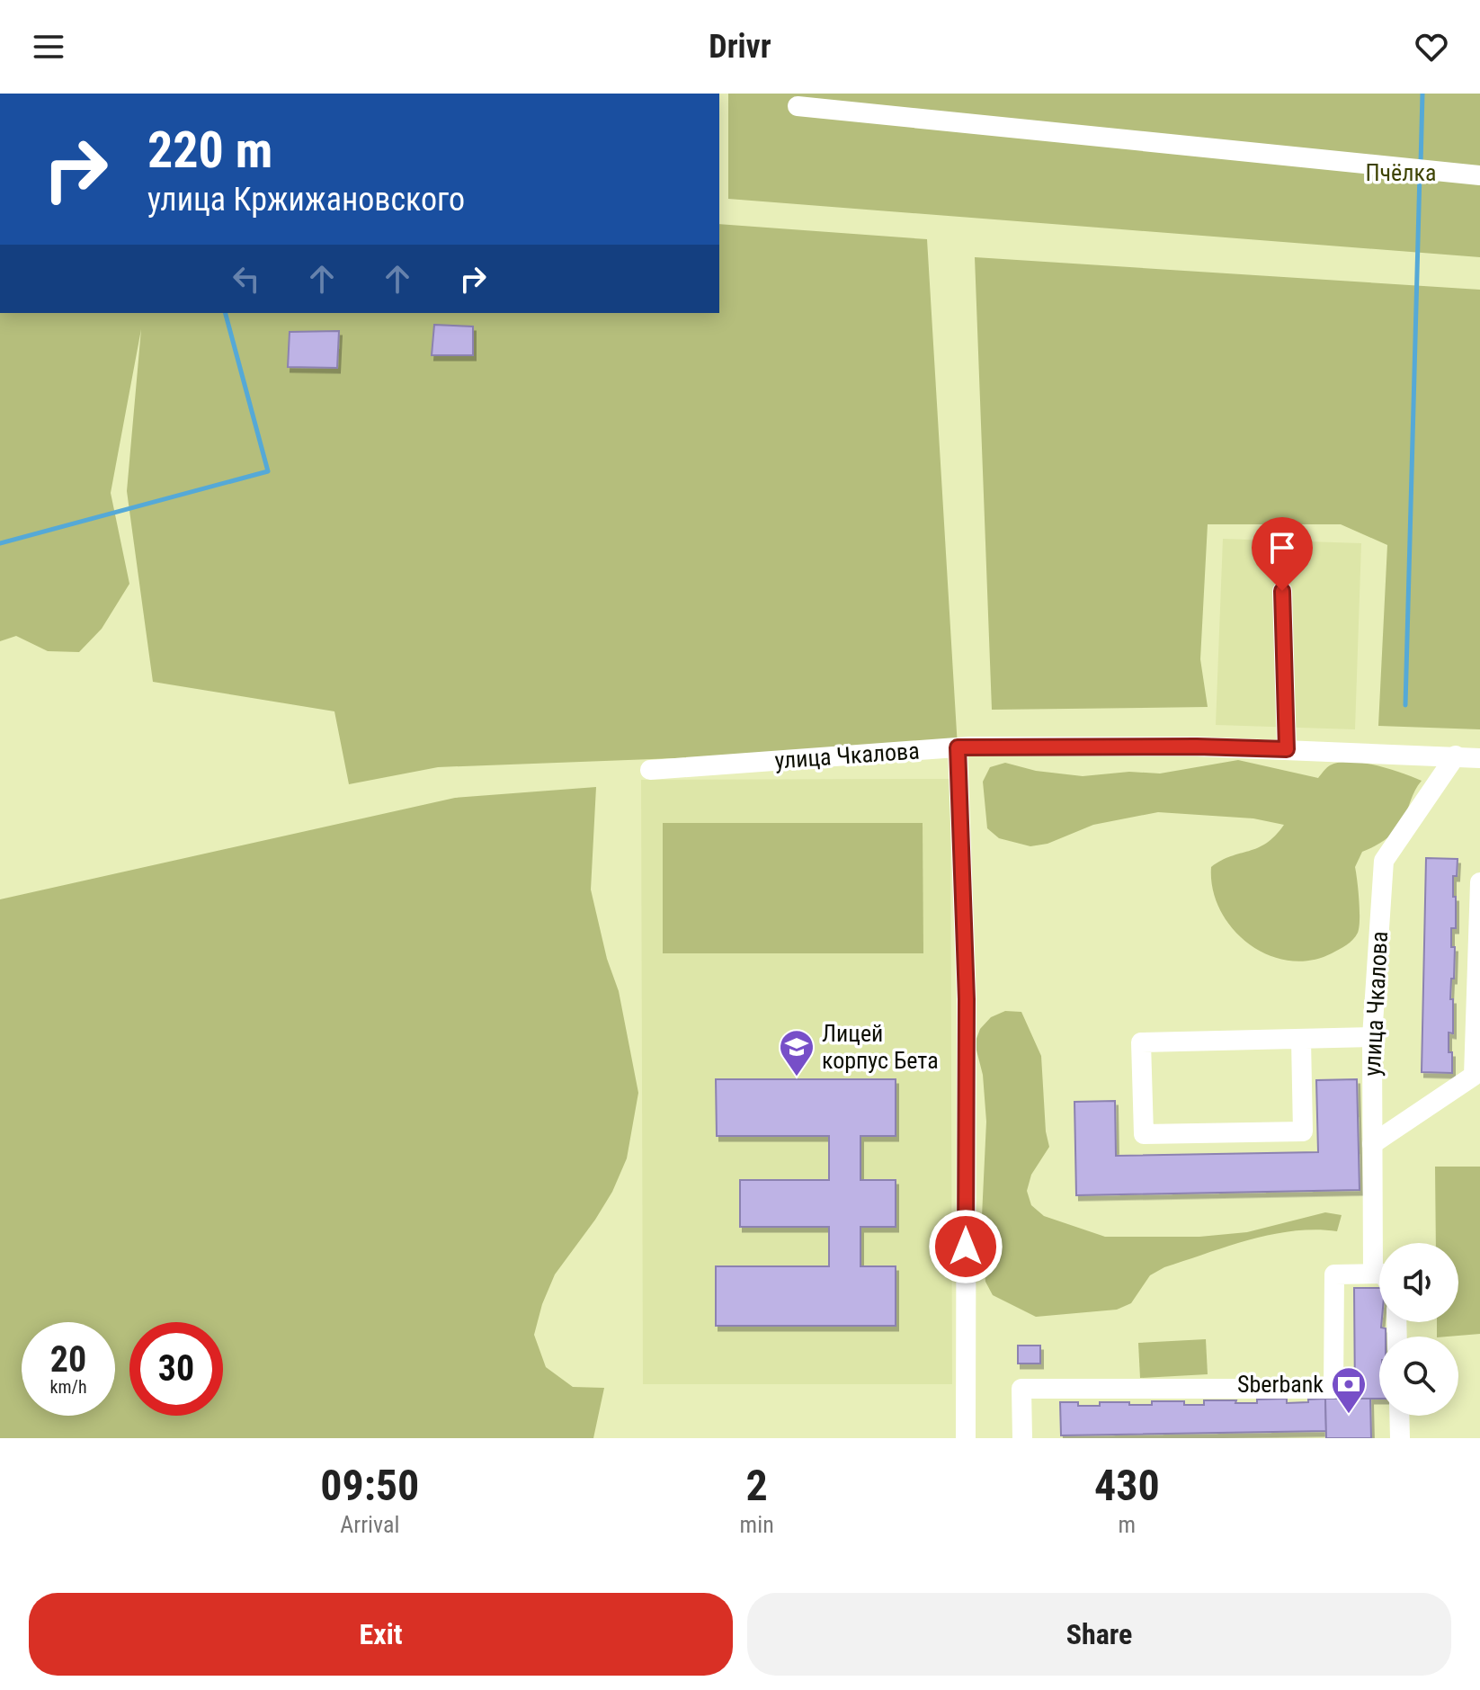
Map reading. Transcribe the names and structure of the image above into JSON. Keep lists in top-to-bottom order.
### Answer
{
  "streets": {
    "street": ["улица Чкалова"]
  },
  "parks": ["Пчёлка"],
  "places": {
    "school or university": ["Лицей корпус Бета"],
    "bank": ["Sberbank"]
  },
  "page": {
    "header": "Drivr",
    "turn": ["220 m", "улица Кржижановского"],
    "speed": "20 km/h",
    "limit": "30",
    "eta": [
      "09:50",
      "Arrival",
      "2",
      "min",
      "430",
      "m"
    ],
    "buttons": ["Exit", "Share"]
  }
}
